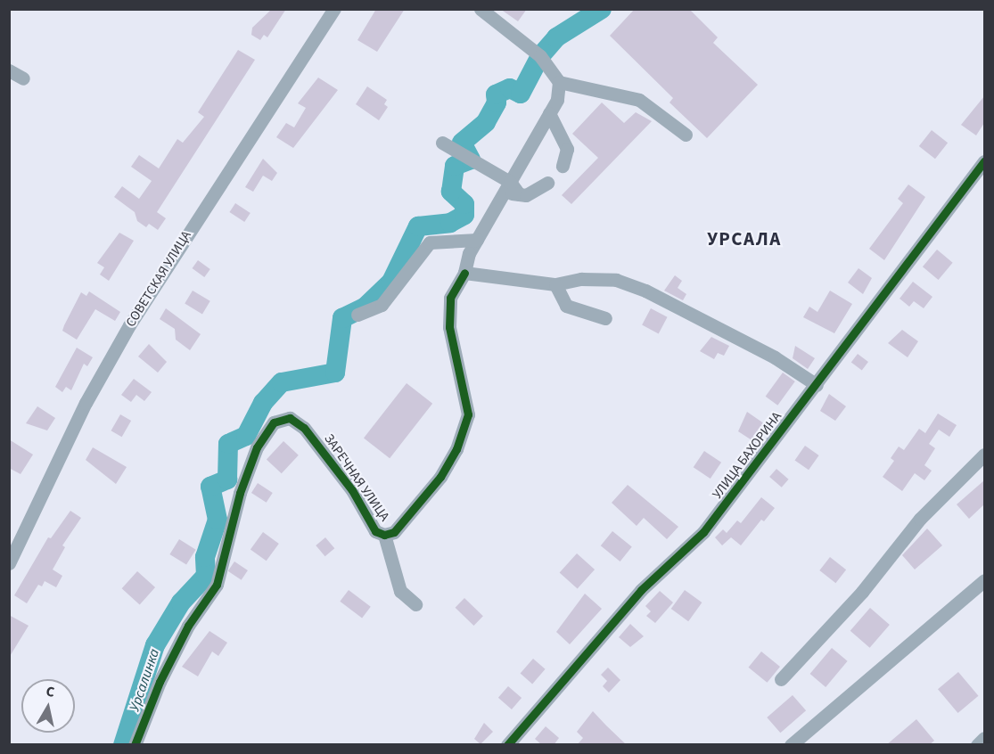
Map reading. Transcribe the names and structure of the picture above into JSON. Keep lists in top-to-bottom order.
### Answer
{
  "streets": {
    "street": ["СОВЕТСКАЯ УЛИЦА", "УЛИЦА БАХОРИНА", "ЗАРЕЧНАЯ УЛИЦА"]
  },
  "districts": ["УРСАЛА"],
  "water": ["Урсалинка"],
  "north": "top"
}
